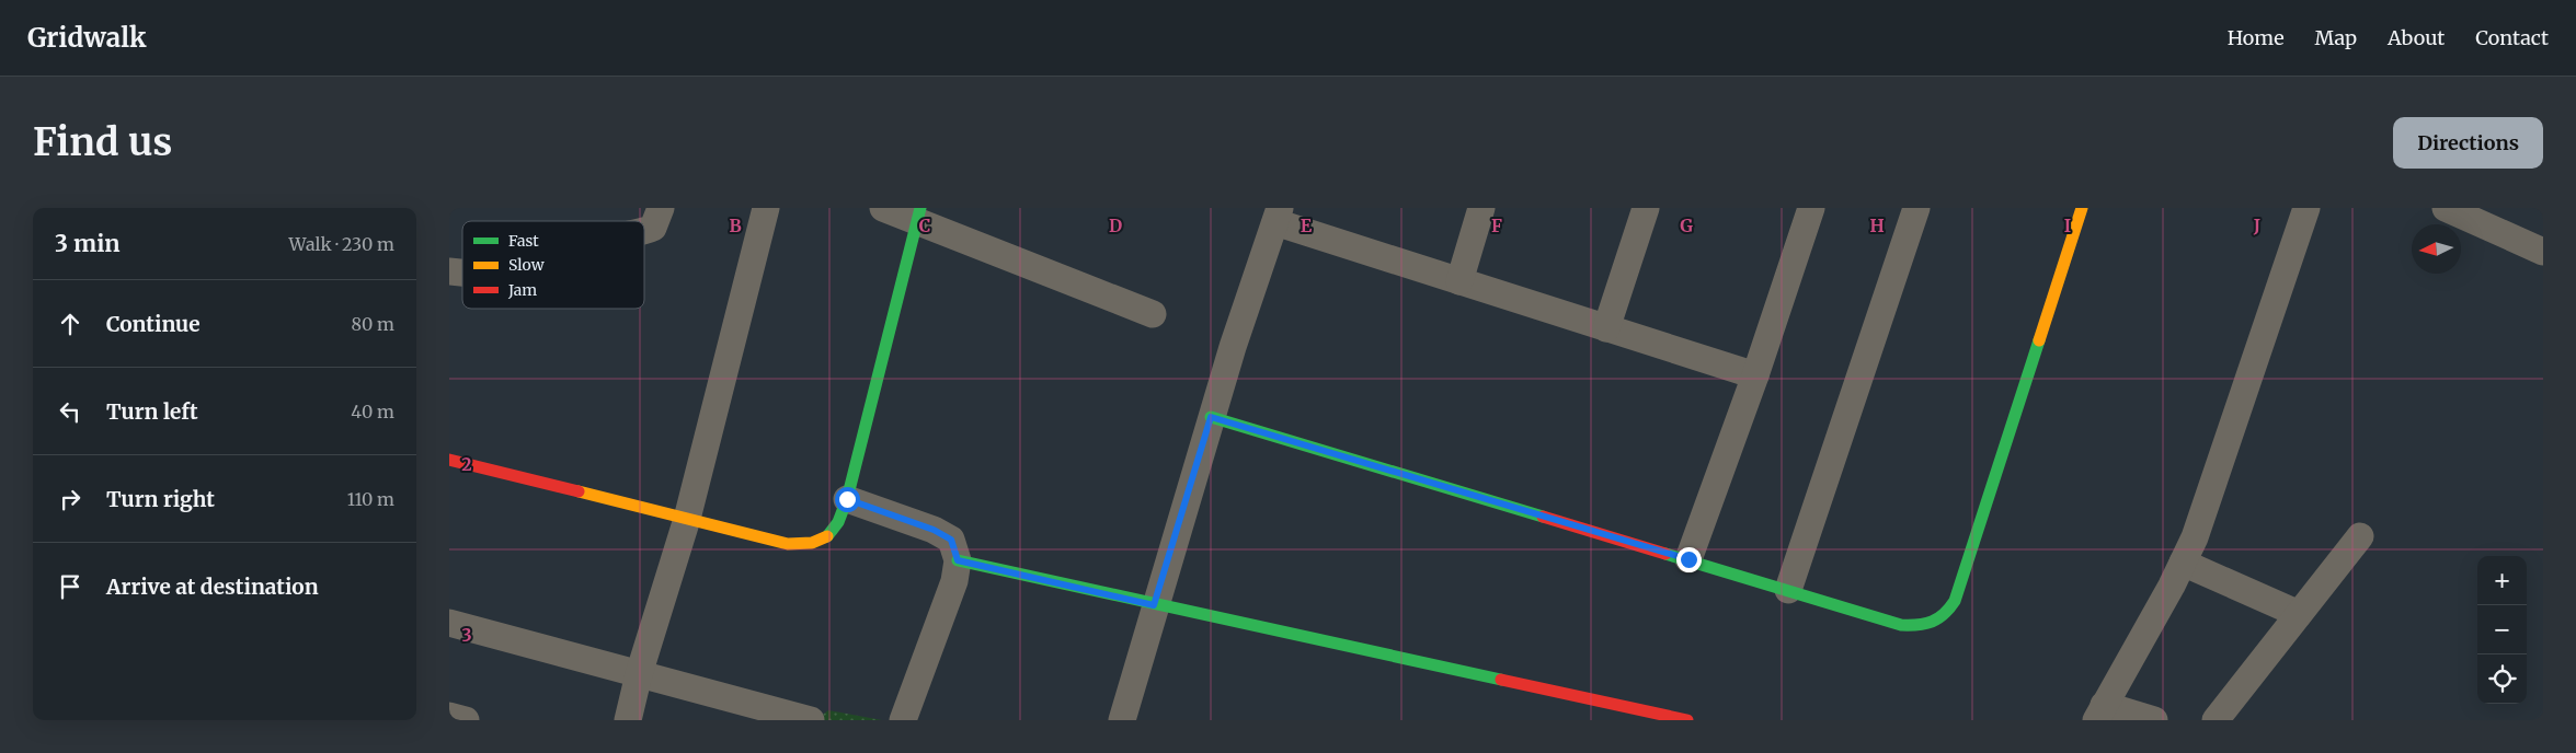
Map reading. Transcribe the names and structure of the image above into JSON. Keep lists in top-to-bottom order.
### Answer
{
  "legend": ["Fast", "Slow", "Jam"],
  "north": "left",
  "page": {
    "header": "Gridwalk",
    "nav": [
      "Home",
      "Map",
      "About",
      "Contact"
    ],
    "buttons": "Directions",
    "title": "Find us",
    "heading": ["3 min", "Walk · 230 m"],
    "list": [
      ["Continue", "80 m"],
      ["Turn left", "40 m"],
      ["Turn right", "110 m"],
      "Arrive at destination"
    ],
    "map_buttons": ["+", "−"]
  },
  "grid": {
    "columns": [
      "B",
      "C",
      "D",
      "E",
      "F",
      "G",
      "H",
      "I",
      "J"
    ],
    "rows": ["2", "3"]
  }
}
